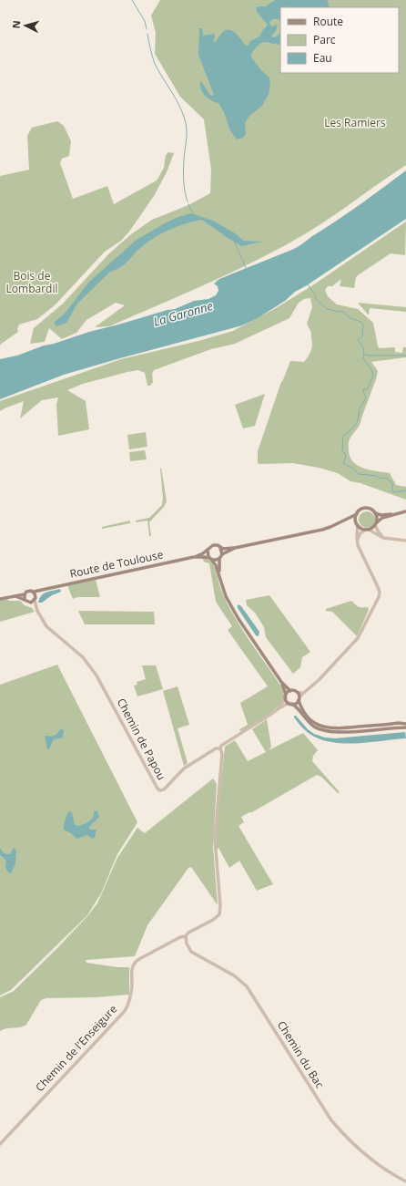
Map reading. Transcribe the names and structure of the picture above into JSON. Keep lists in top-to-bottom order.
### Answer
{
  "streets": {
    "main road": ["Route de Toulouse"],
    "street": ["Chemin de Papou", "Chemin de l'Enseigure", "Chemin du Bac"]
  },
  "crossings": [
    ["Route de Toulouse", "Chemin de Papou"],
    ["Chemin de Papou", "Chemin de l'Enseigure"],
    ["Chemin de l'Enseigure", "Chemin du Bac"]
  ],
  "water": ["La Garonne"],
  "parks": ["Les Ramiers", "Bois de Lombardil"],
  "legend": ["Route", "Parc", "Eau"],
  "north": "left"
}
